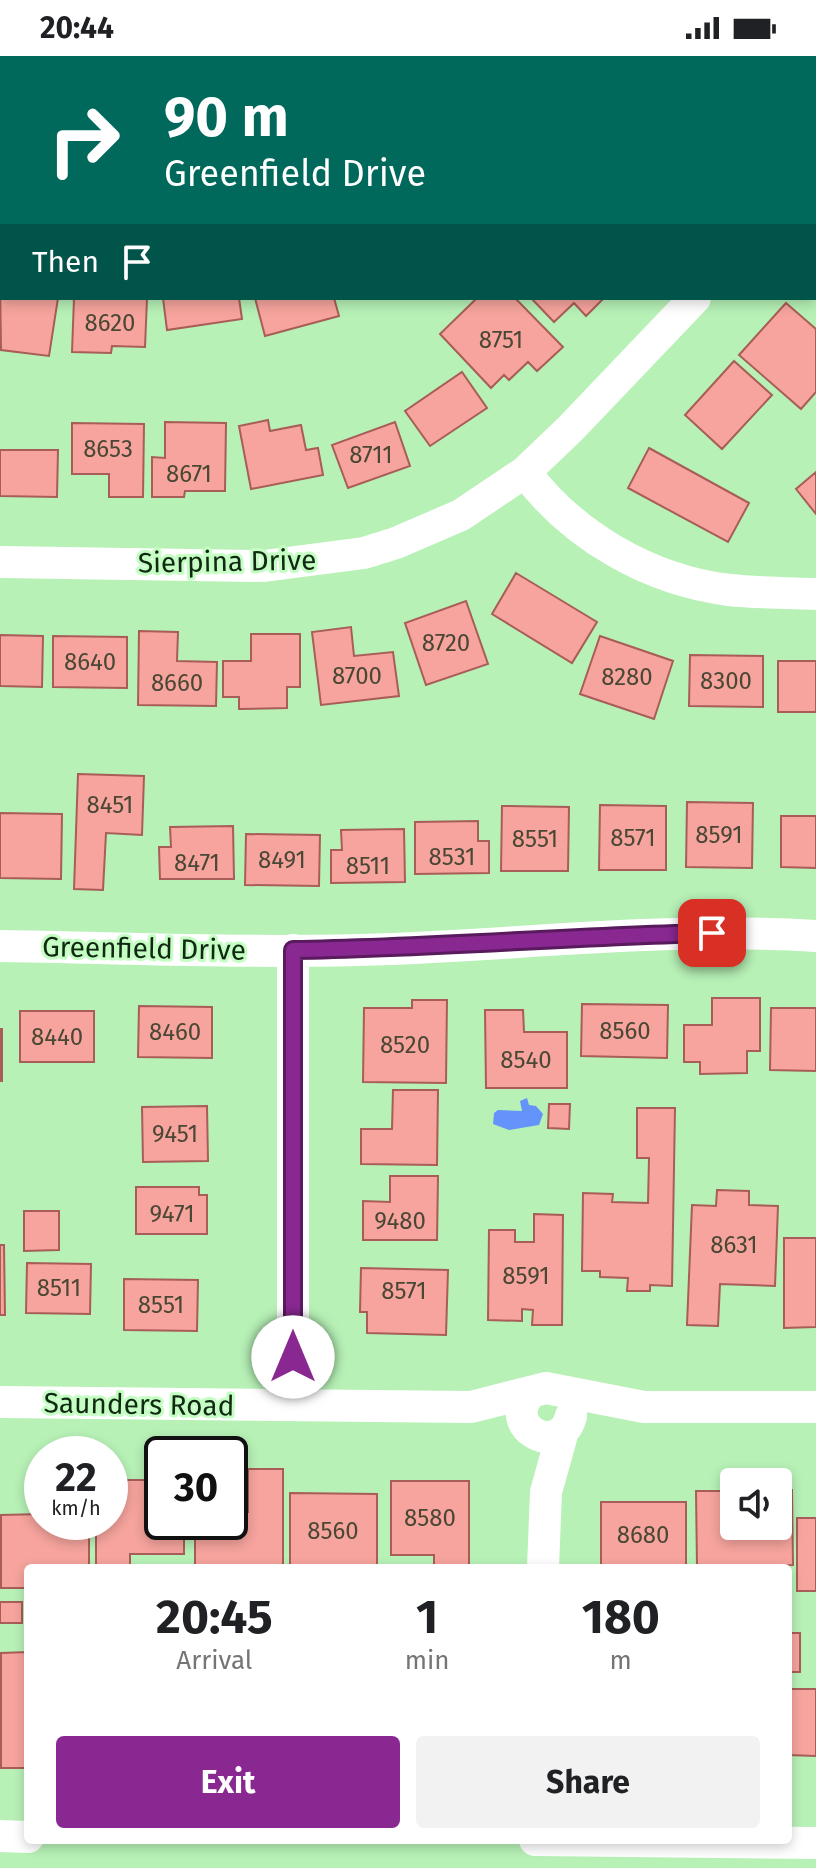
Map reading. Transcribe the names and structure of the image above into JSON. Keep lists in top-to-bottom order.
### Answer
{
  "streets": {
    "street": ["Sierpina Drive", "Greenfield Drive", "Saunders Road"]
  },
  "house_numbers": [
    "8620",
    "8751",
    "8653",
    "8711",
    "8671",
    "8720",
    "8640",
    "8700",
    "8280",
    "8300",
    "8660",
    "8451",
    "8591",
    "8571",
    "8551",
    "8531",
    "8491",
    "8471",
    "8511",
    "8560",
    "8460",
    "8440",
    "8520",
    "8540",
    "9451",
    "9471",
    "9480",
    "8631",
    "8591",
    "8511",
    "8571",
    "8551",
    "8580",
    "8560",
    "8680"
  ],
  "page": {
    "status": "20:44",
    "turn": ["90 m", "Greenfield Drive"],
    "then": "Then",
    "speed": "22 km/h",
    "limit": "30",
    "eta": [
      "20:45",
      "Arrival",
      "1",
      "min",
      "180",
      "m"
    ],
    "buttons": ["Exit", "Share"]
  }
}
